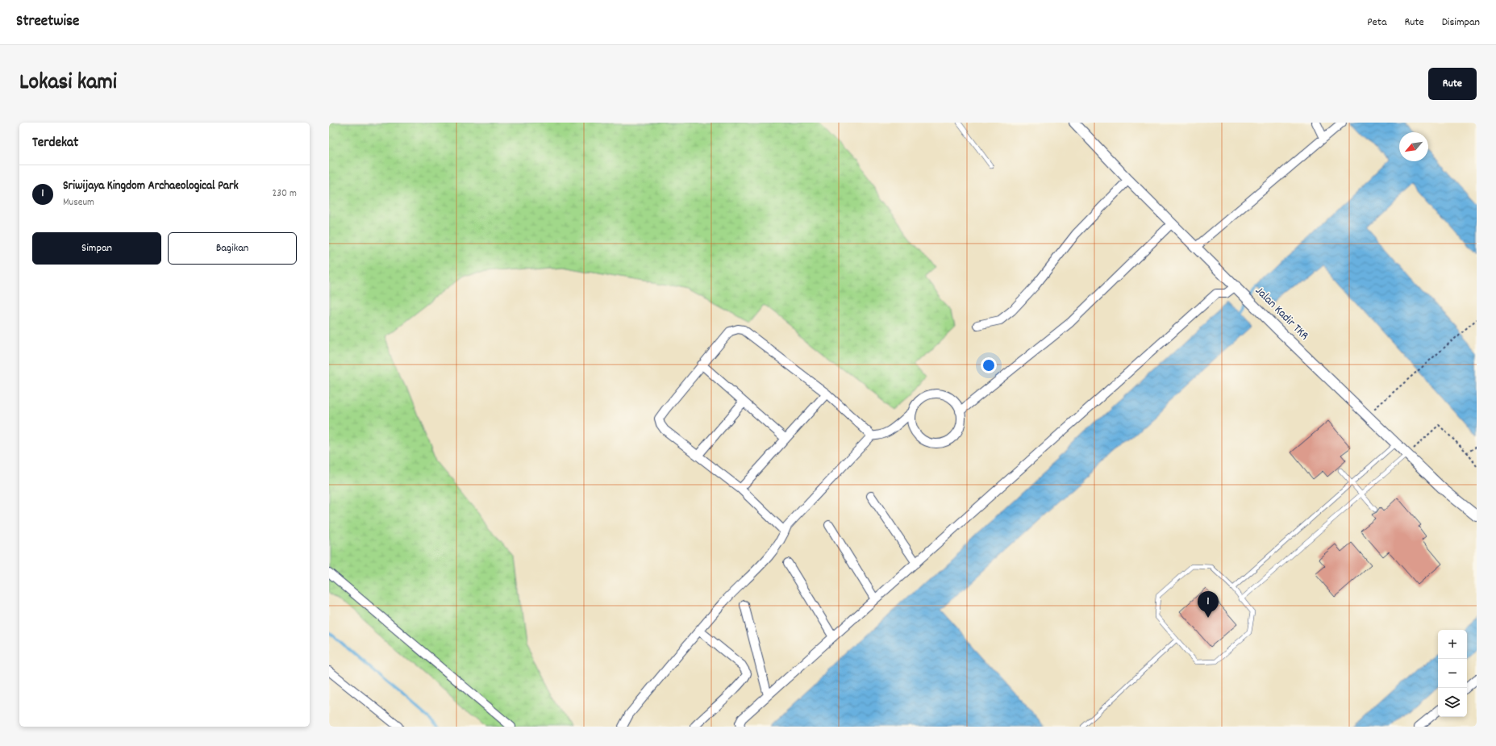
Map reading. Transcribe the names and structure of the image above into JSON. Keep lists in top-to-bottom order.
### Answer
{
  "streets": {
    "street": ["Jalan Kadir TKR"]
  },
  "north": "bottom left",
  "page": {
    "header": "Streetwise",
    "nav": ["Peta", "Rute", "Disimpan"],
    "title": "Lokasi kami",
    "buttons": [
      "Rute",
      ["Simpan", "Bagikan"]
    ],
    "heading": "Terdekat",
    "list": [
      {
        "mark": "1",
        "name": "Sriwijaya Kingdom Archaeological Park",
        "note": "Museum",
        "value": "230 m"
      }
    ],
    "pins": "1",
    "map_buttons": ["+", "−"]
  }
}
